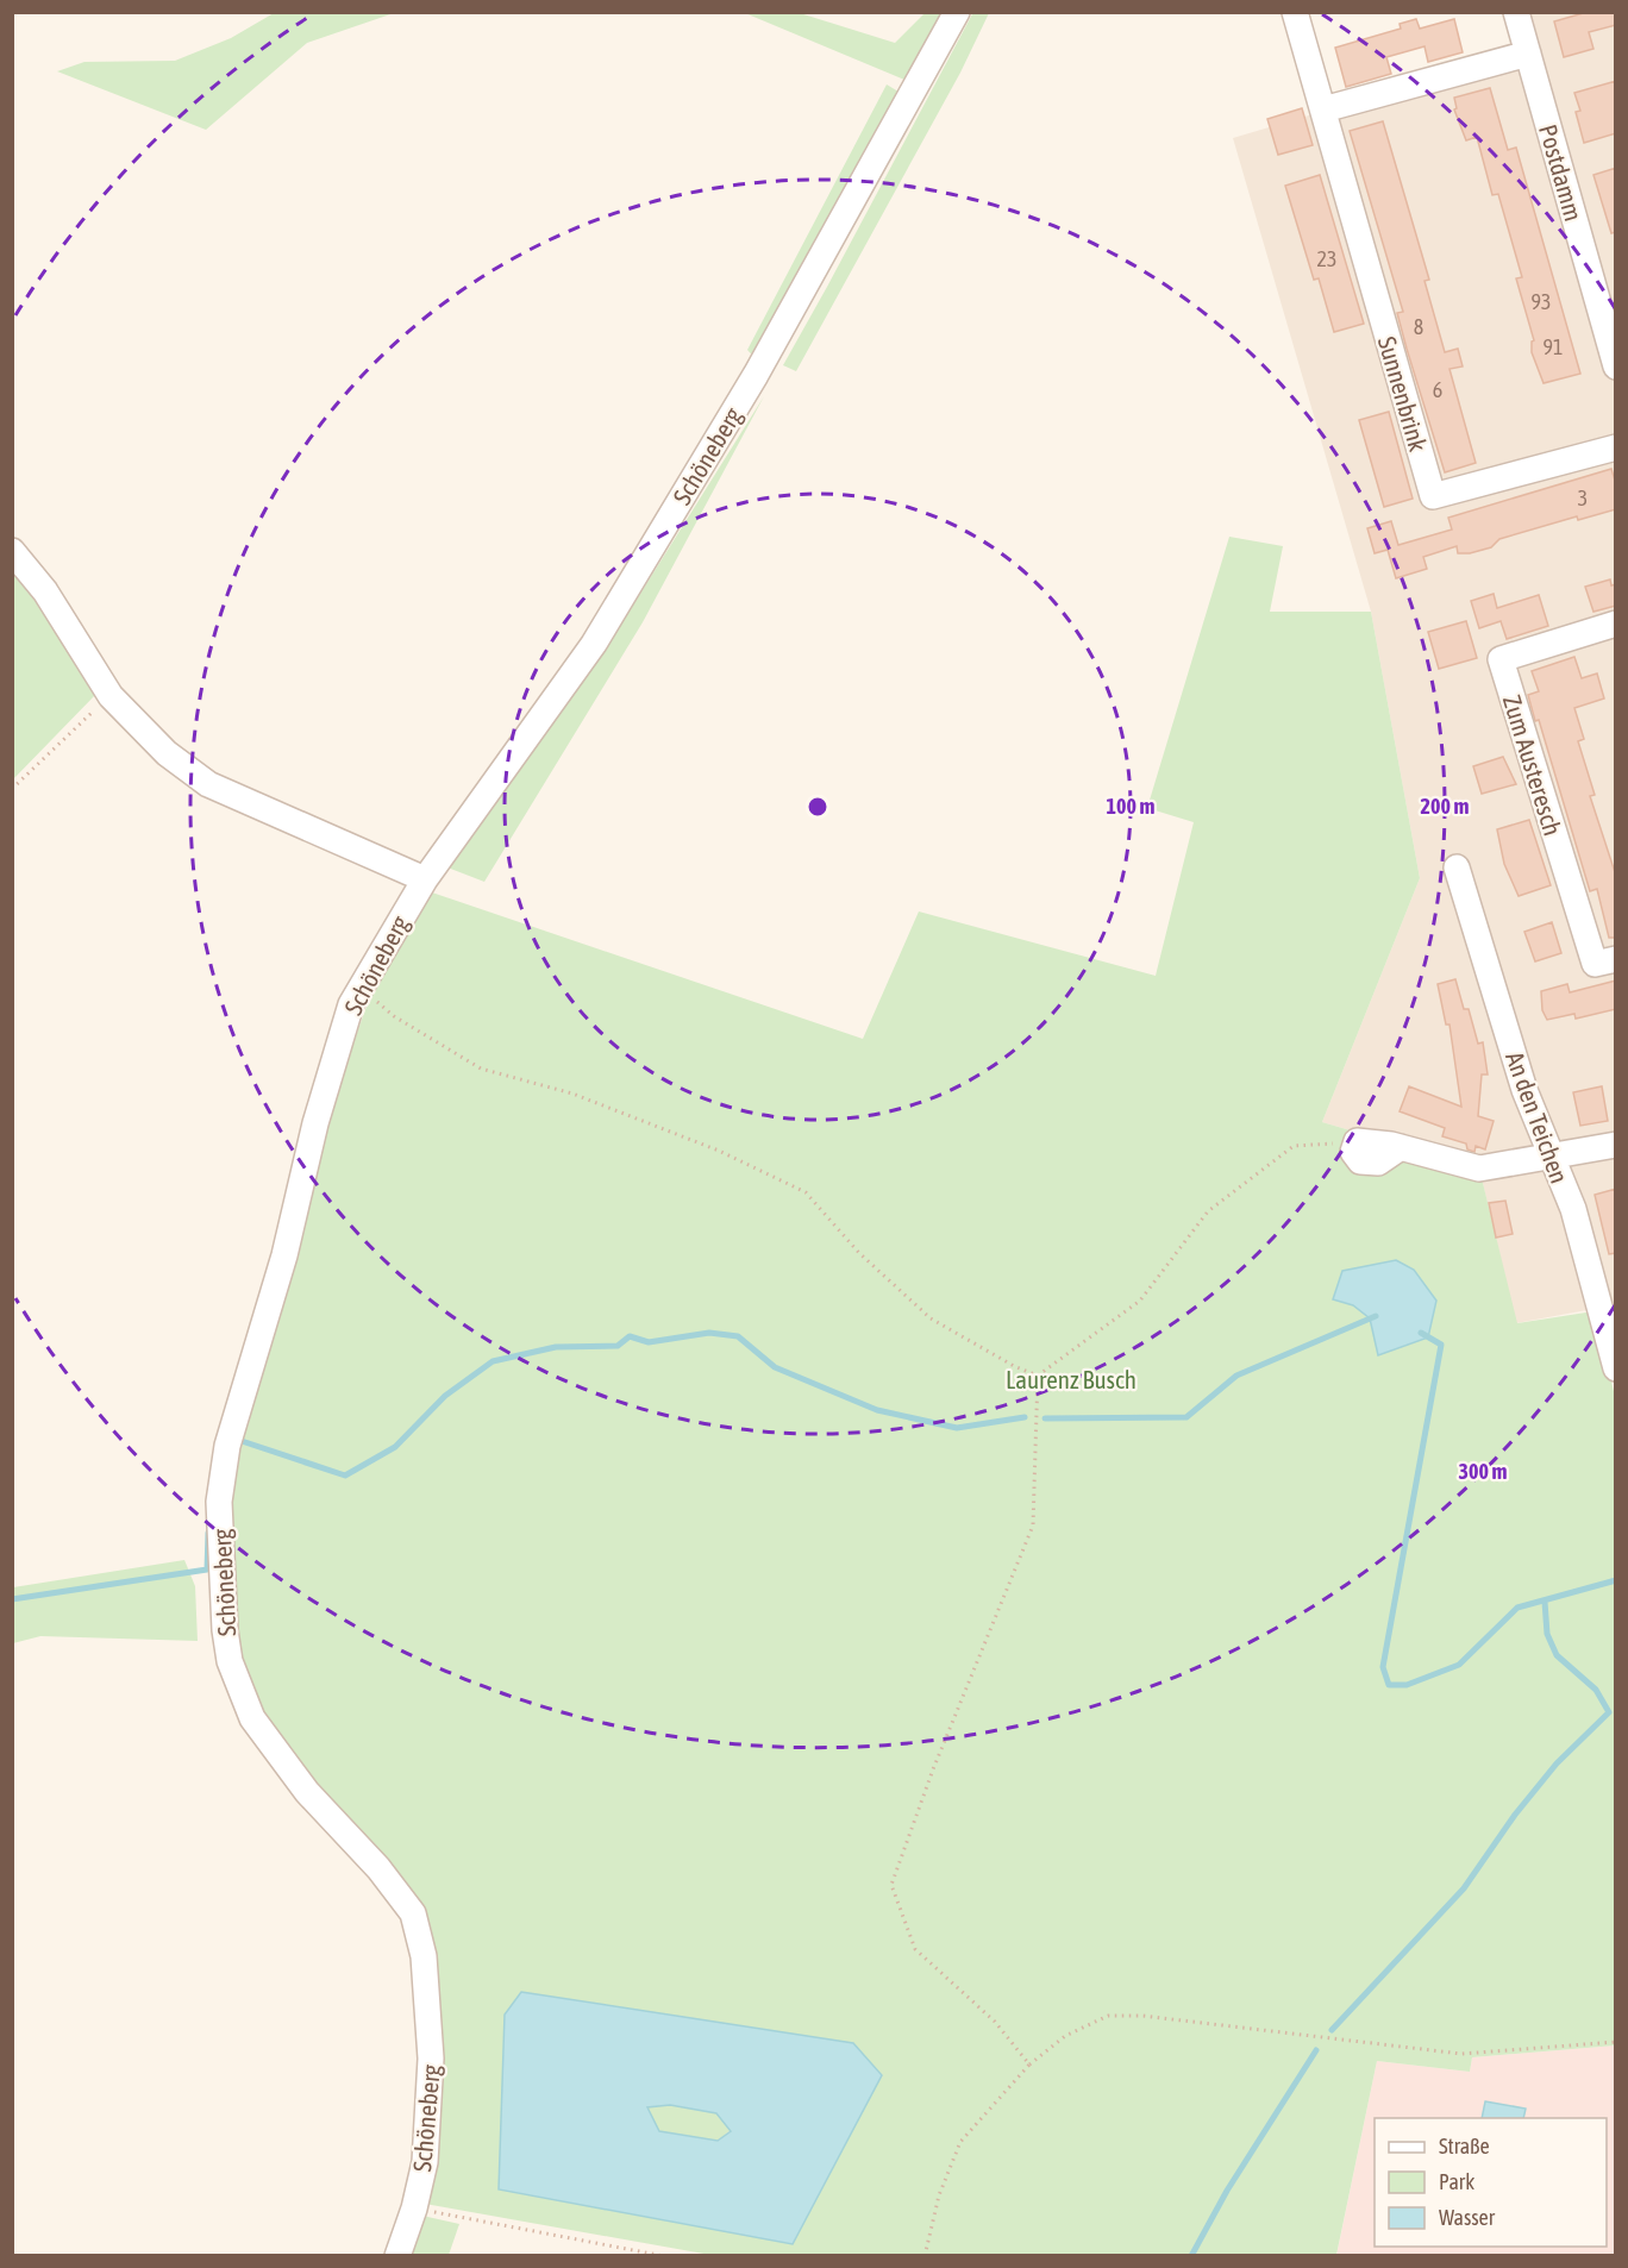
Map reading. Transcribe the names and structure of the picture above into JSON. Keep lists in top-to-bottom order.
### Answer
{
  "streets": {
    "street": [
      "Postdamm",
      "Sunnenbrink",
      "Schöneberg",
      "Zum Austeresch",
      "An den Teichen"
    ]
  },
  "parks": ["Laurenz Busch"],
  "house_numbers": [
    "23",
    "93",
    "8",
    "91",
    "6",
    "3"
  ],
  "legend": ["Straße", "Park", "Wasser"],
  "rings": ["100 m", "200 m", "300 m"]
}
